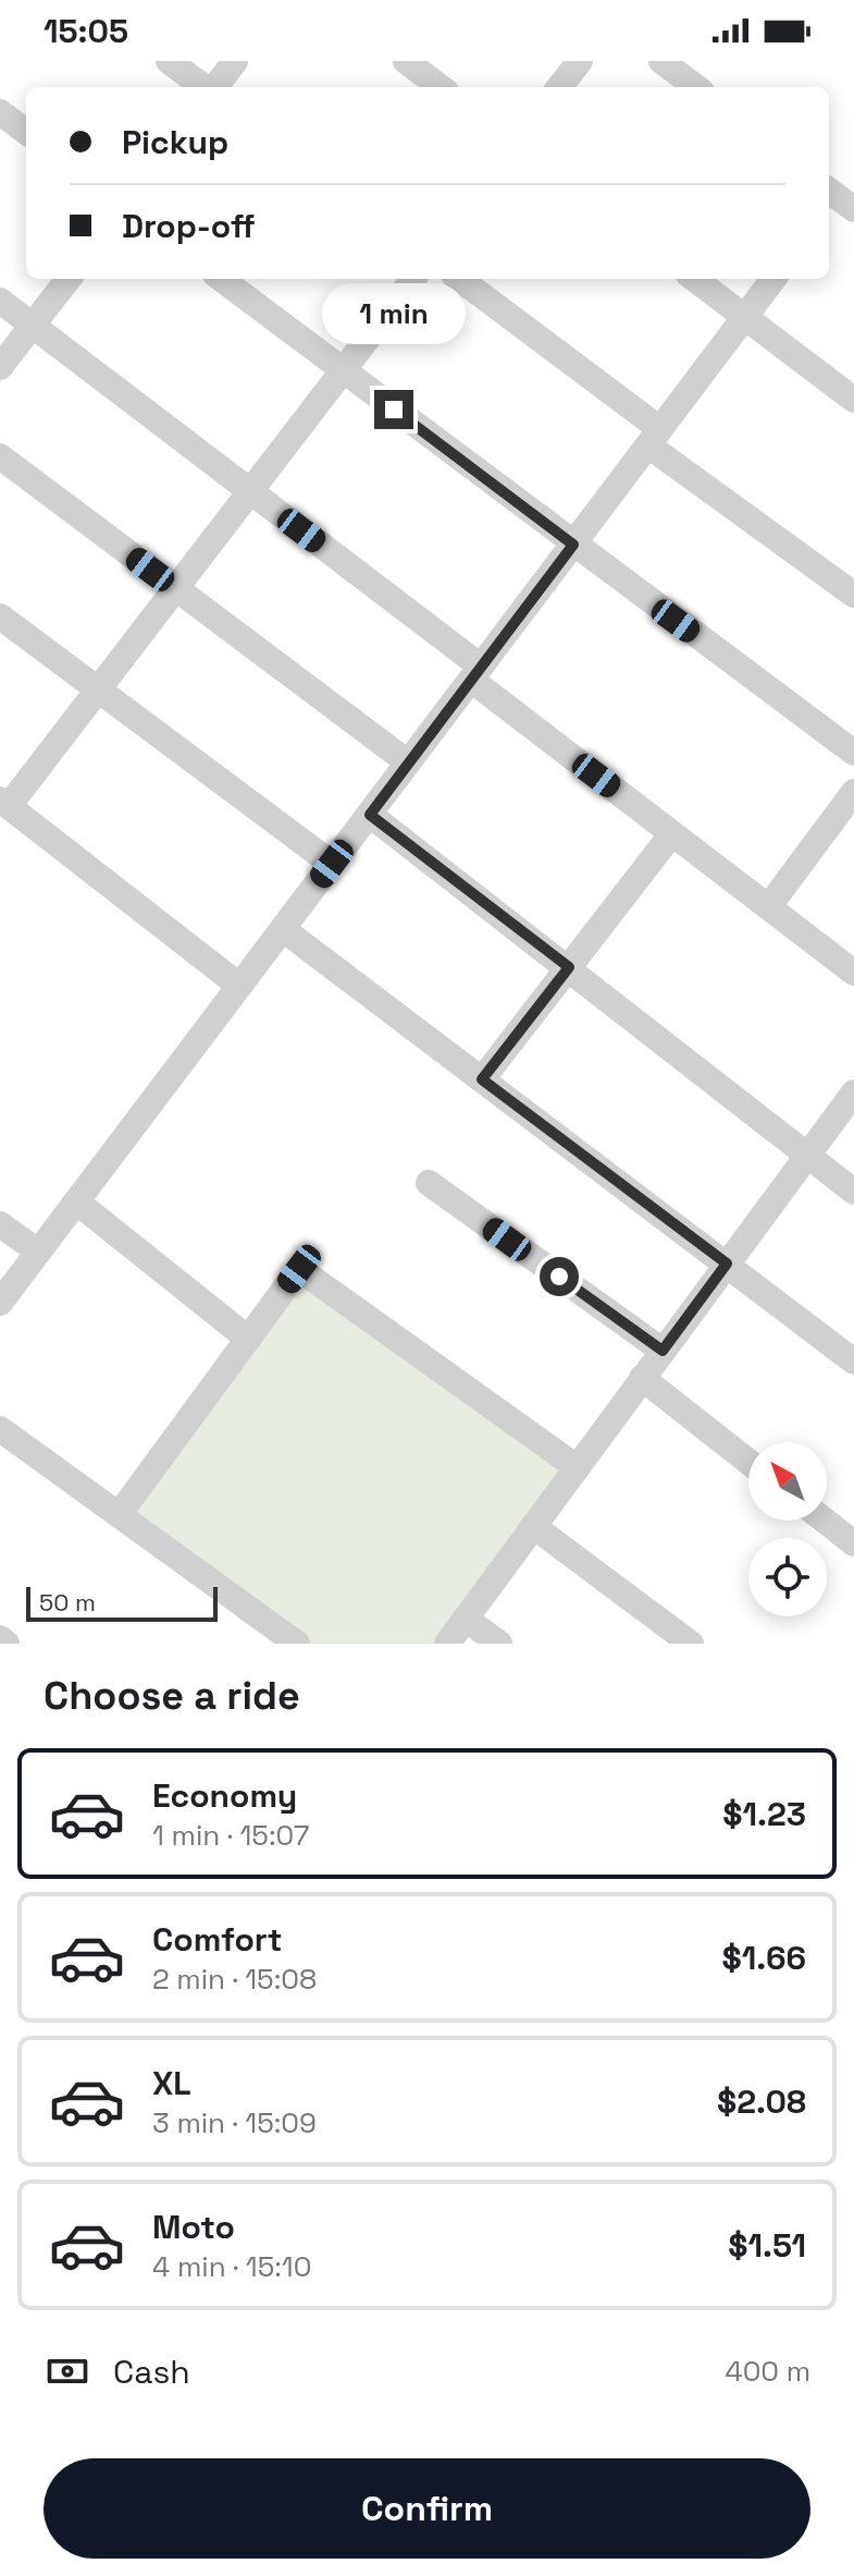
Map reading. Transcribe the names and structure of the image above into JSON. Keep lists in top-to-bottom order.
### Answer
{
  "scale_bar": "50 m",
  "north": "top left",
  "page": {
    "status": "15:05",
    "banner": ["Pickup", "Drop-off"],
    "bubble": "1 min",
    "scale": "50 m",
    "heading": "Choose a ride",
    "list": [
      {
        "name": "Economy",
        "note": "1 min · 15:07",
        "value": "$1.23"
      },
      {
        "name": "Comfort",
        "note": "2 min · 15:08",
        "value": "$1.66"
      },
      {
        "name": "XL",
        "note": "3 min · 15:09",
        "value": "$2.08"
      },
      {
        "name": "Moto",
        "note": "4 min · 15:10",
        "value": "$1.51"
      }
    ],
    "pay": ["Cash", "400 m"],
    "buttons": "Confirm"
  }
}
